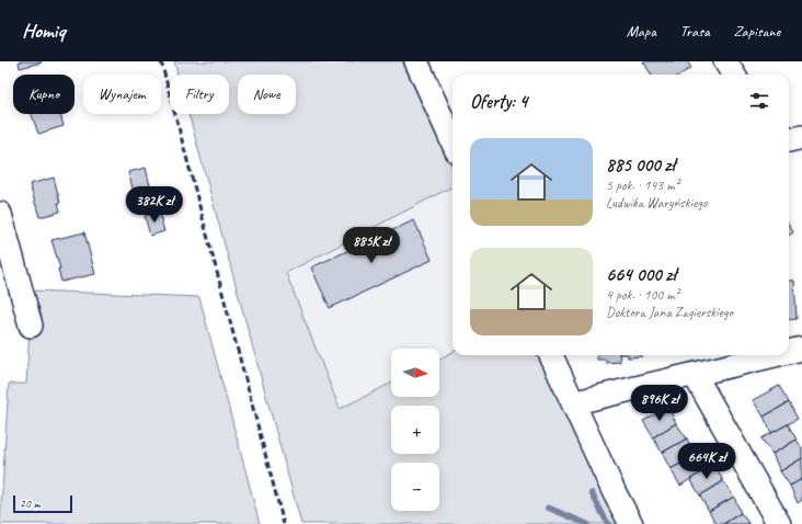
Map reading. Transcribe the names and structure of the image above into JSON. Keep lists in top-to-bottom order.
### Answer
{
  "scale_bar": "20 m",
  "north": "right",
  "page": {
    "header": "Homiq",
    "nav": ["Mapa", "Trasa", "Zapisane"],
    "chip": [
      "Kupno",
      "Wynajem",
      "Filtry",
      "Nowe"
    ],
    "heading": "Oferty: 4",
    "list": [
      {
        "name": "885 000 zł",
        "note": "5 pok. · 143 m² · Ludwika Waryńskiego"
      },
      {
        "name": "664 000 zł",
        "note": "4 pok. · 100 m² · Doktora Jana Zagierskiego"
      }
    ],
    "price": [
      "382K zł",
      "885K zł",
      "896K zł",
      "664K zł"
    ],
    "map_buttons": ["+", "−"],
    "scale": "20 m"
  }
}
